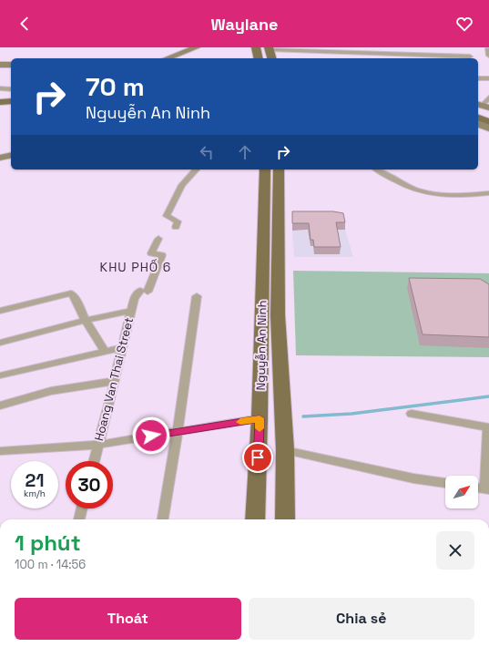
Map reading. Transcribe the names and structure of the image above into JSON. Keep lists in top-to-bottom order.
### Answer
{
  "streets": {
    "main road": ["Nguyễn An Ninh"],
    "street": ["Hoang Van Thai Street"]
  },
  "districts": ["KHU PHỐ 6"],
  "north": "top right",
  "page": {
    "header": "Waylane",
    "turn": ["70 m", "Nguyễn An Ninh"],
    "speed": "21 km/h",
    "limit": "30",
    "heading": ["1 phút", "100 m · 14:56"],
    "buttons": ["Thoát", "Chia sẻ"]
  }
}
